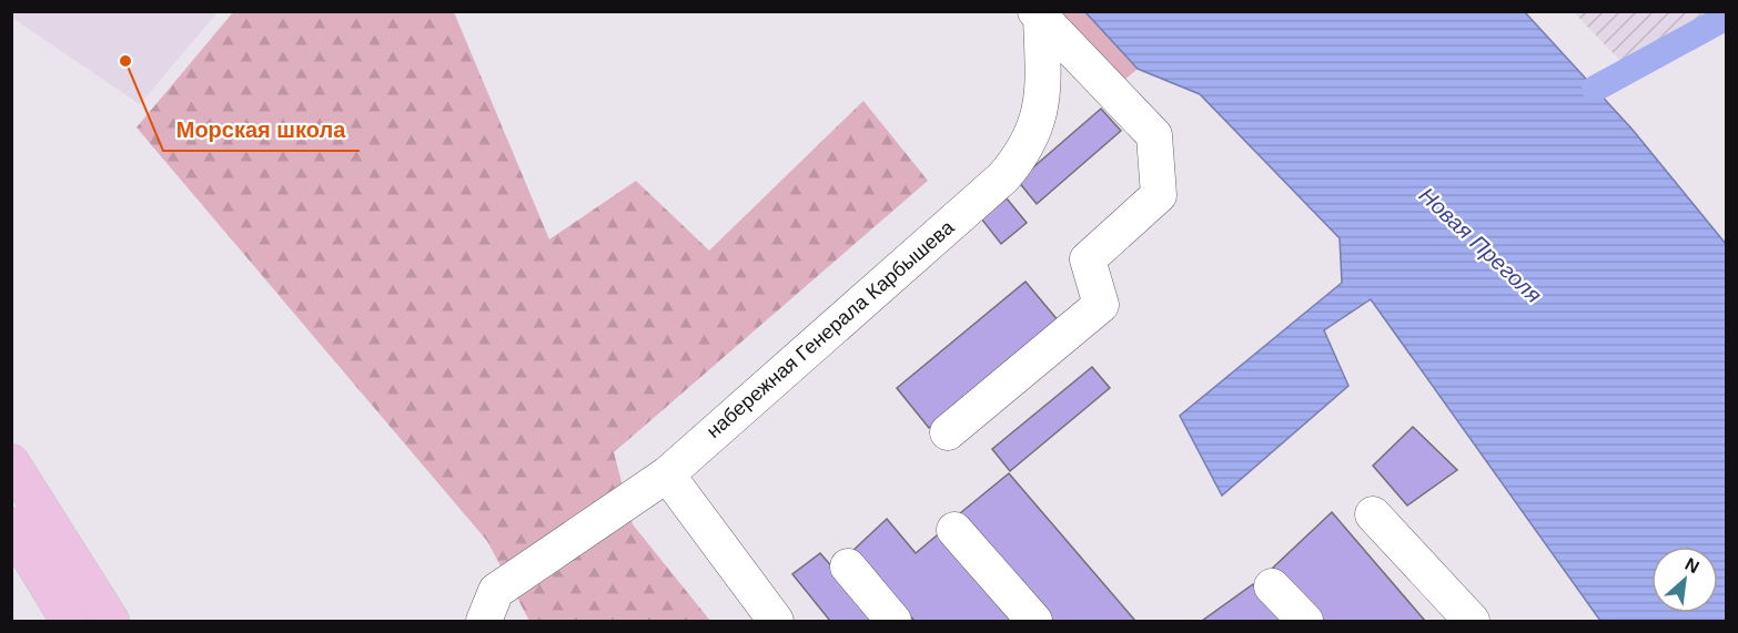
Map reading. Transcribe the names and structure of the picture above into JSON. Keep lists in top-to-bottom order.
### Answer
{
  "streets": {
    "street": ["набережная Генерала Карбышева"]
  },
  "water": ["Новая Преголя"],
  "places": ["Морская школа"],
  "north": "top right"
}
